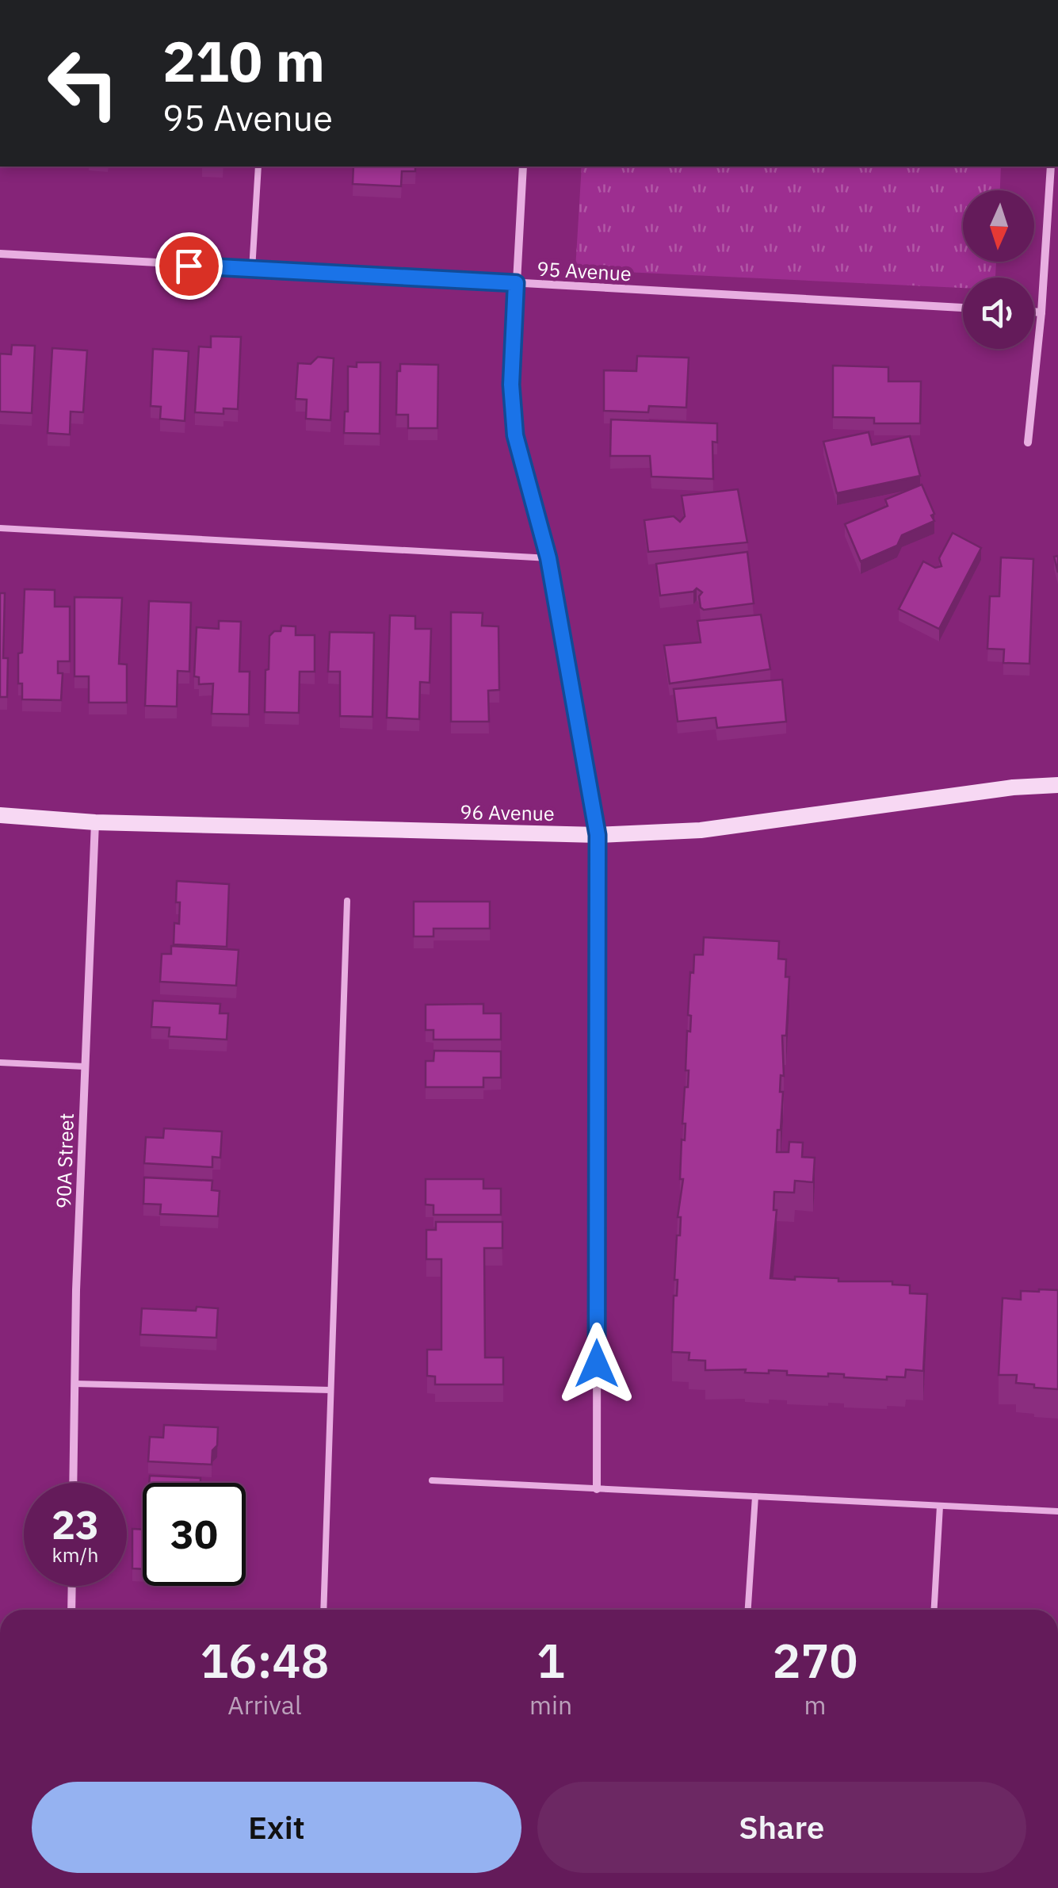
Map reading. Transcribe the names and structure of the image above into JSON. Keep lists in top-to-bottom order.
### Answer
{
  "streets": {
    "street": ["95 Avenue", "96 Avenue", "90A Street"]
  },
  "crossings": [
    ["96 Avenue", "90A Street"]
  ],
  "north": "bottom",
  "page": {
    "turn": ["210 m", "95 Avenue"],
    "speed": "23 km/h",
    "limit": "30",
    "eta": [
      "16:48",
      "Arrival",
      "1",
      "min",
      "270",
      "m"
    ],
    "buttons": ["Exit", "Share"]
  }
}
